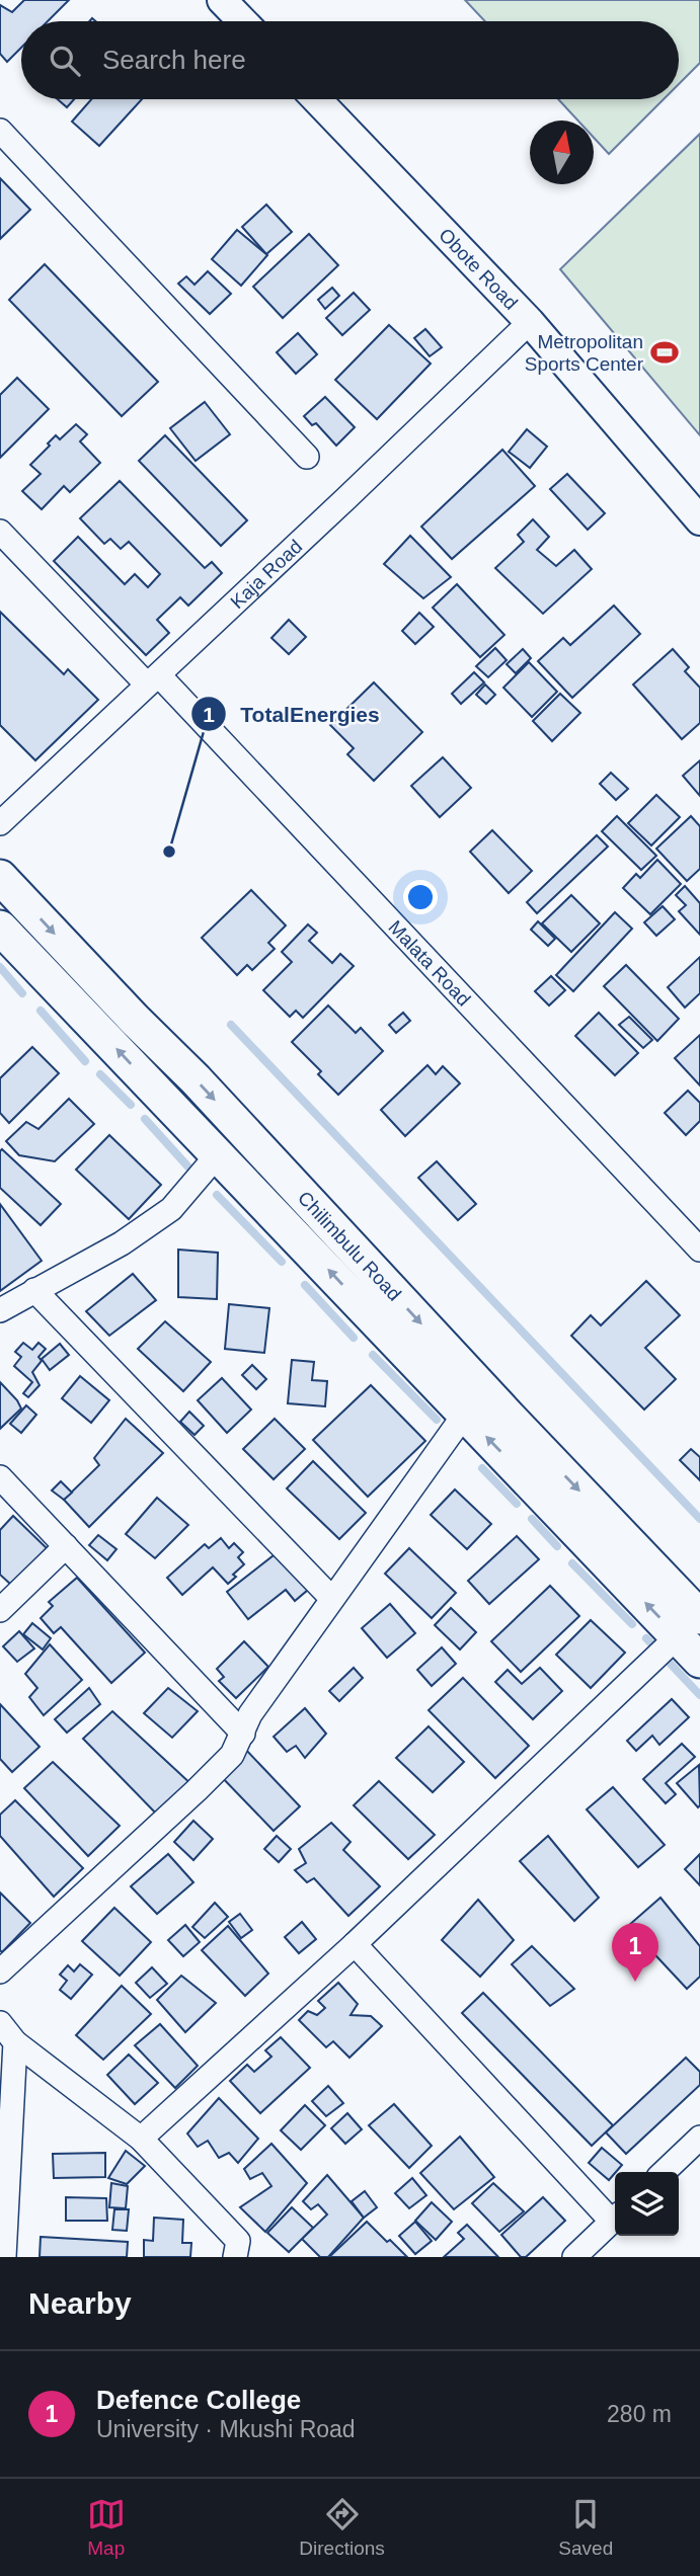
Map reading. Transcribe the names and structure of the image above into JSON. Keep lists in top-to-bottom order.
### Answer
{
  "streets": {
    "main road": ["Chilimbulu Road"],
    "street": ["Obote Road", "Kaja Road", "Malata Road"]
  },
  "crossings": [
    ["Obote Road", "Kaja Road"],
    ["Kaja Road", "Malata Road"]
  ],
  "places": {
    "sports": ["Metropolitan Sports Center"],
    "other": ["TotalEnergies"]
  },
  "north": "top",
  "page": {
    "search": "Search here",
    "pins": "1",
    "heading": "Nearby",
    "list": [
      {
        "mark": "1",
        "name": "Defence College",
        "note": "University · Mkushi Road",
        "value": "280 m"
      }
    ],
    "nav": ["Map", "Directions", "Saved"]
  }
}
